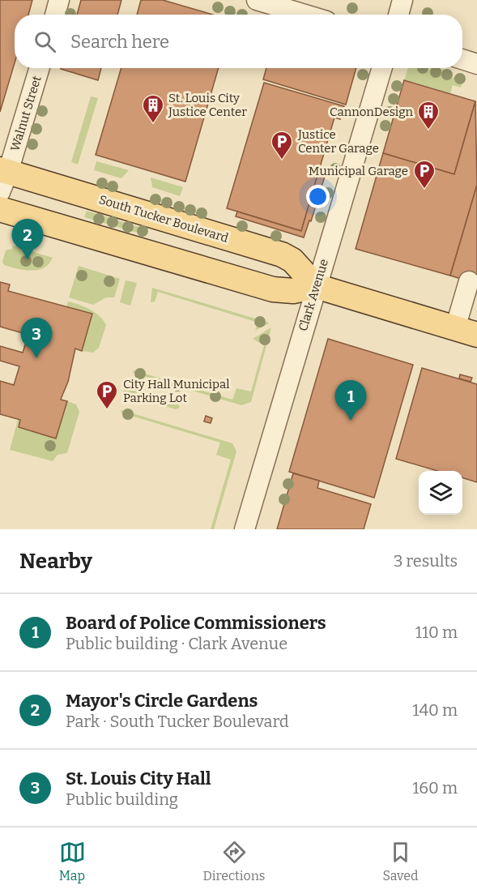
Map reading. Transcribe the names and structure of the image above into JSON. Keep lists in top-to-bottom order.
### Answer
{
  "streets": {
    "main road": ["South Tucker Boulevard"],
    "street": ["Walnut Street", "Clark Avenue"]
  },
  "crossings": [
    ["Walnut Street", "South Tucker Boulevard"],
    ["South Tucker Boulevard", "Clark Avenue"]
  ],
  "places": {
    "building": ["St. Louis City Justice Center", "CannonDesign"],
    "parking": ["Justice Center Garage", "Municipal Garage", "City Hall Municipal Parking Lot"]
  },
  "page": {
    "search": "Search here",
    "pins": ["2", "3", "1"],
    "heading": ["Nearby", "3 results"],
    "list": [
      {
        "mark": "1",
        "name": "Board of Police Commissioners",
        "note": "Public building · Clark Avenue",
        "value": "110 m"
      },
      {
        "mark": "2",
        "name": "Mayor's Circle Gardens",
        "note": "Park · South Tucker Boulevard",
        "value": "140 m"
      },
      {
        "mark": "3",
        "name": "St. Louis City Hall",
        "note": "Public building",
        "value": "160 m"
      }
    ],
    "nav": ["Map", "Directions", "Saved"]
  }
}
